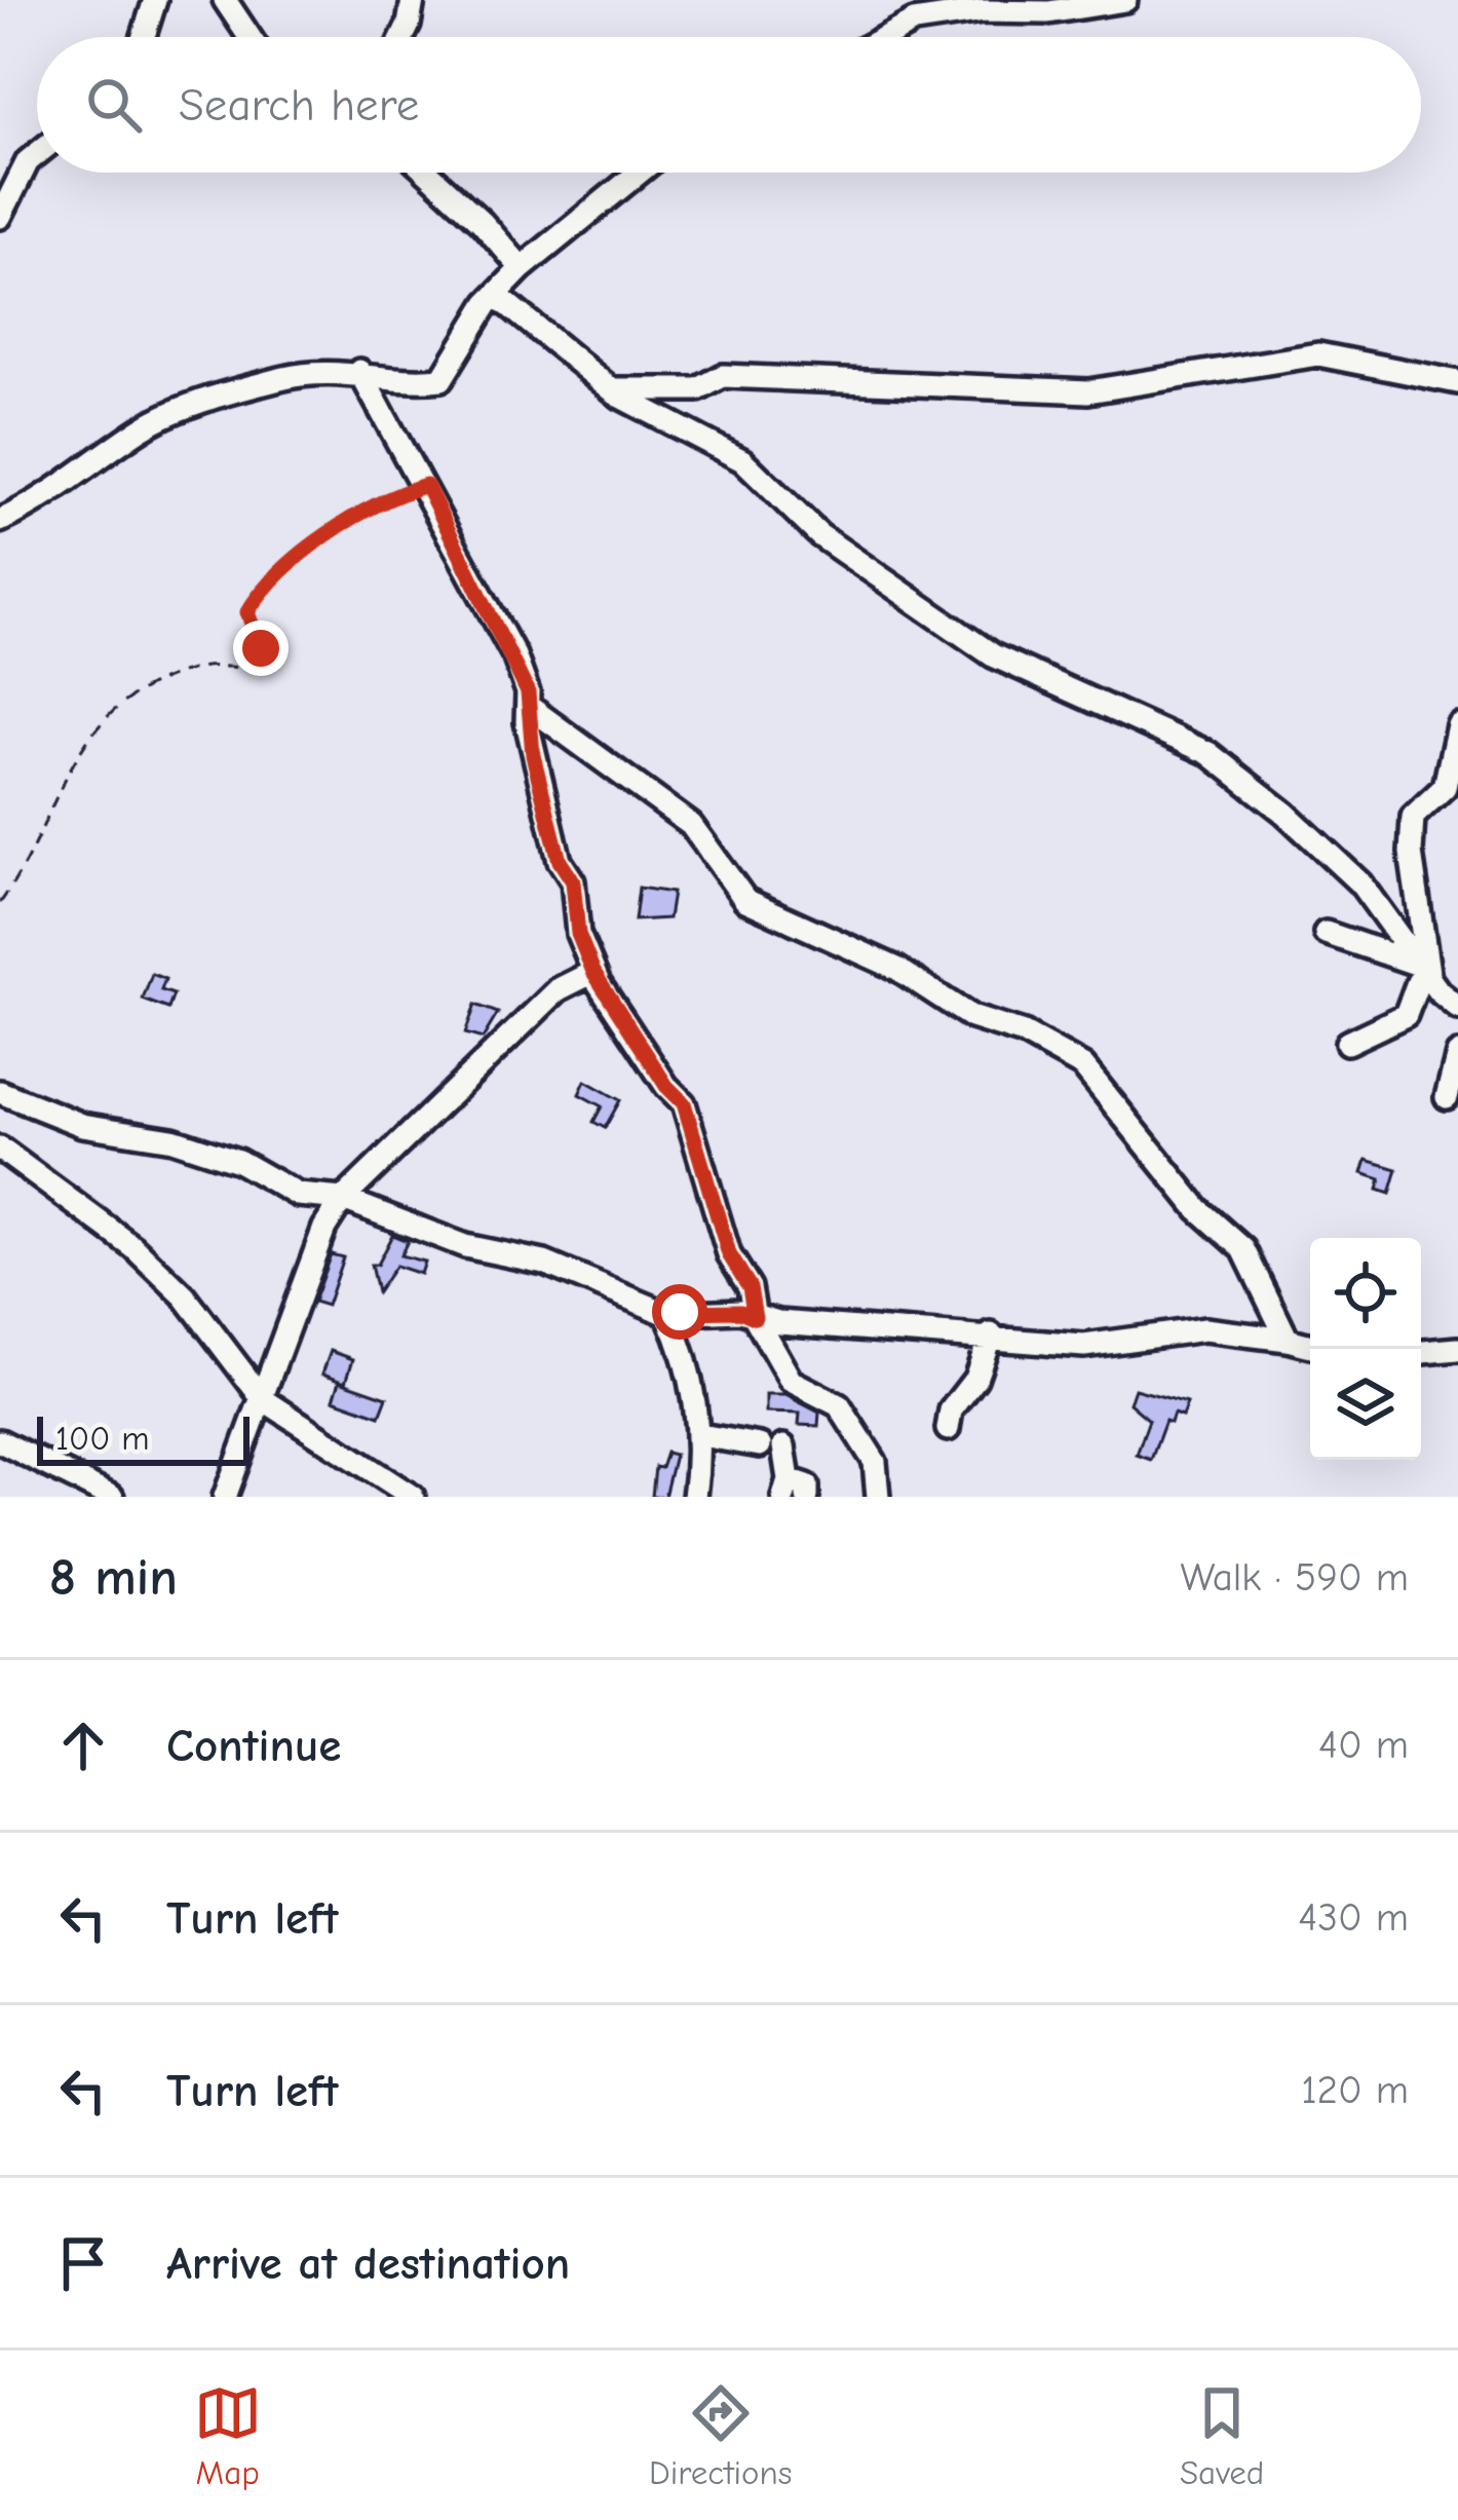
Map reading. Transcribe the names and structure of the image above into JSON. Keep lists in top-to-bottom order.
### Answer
{
  "scale_bar": "100 m",
  "page": {
    "search": "Search here",
    "scale": "100 m",
    "heading": ["8 min", "Walk · 590 m"],
    "list": [
      ["Continue", "40 m"],
      ["Turn left", "430 m"],
      ["Turn left", "120 m"],
      "Arrive at destination"
    ],
    "nav": ["Map", "Directions", "Saved"]
  }
}
